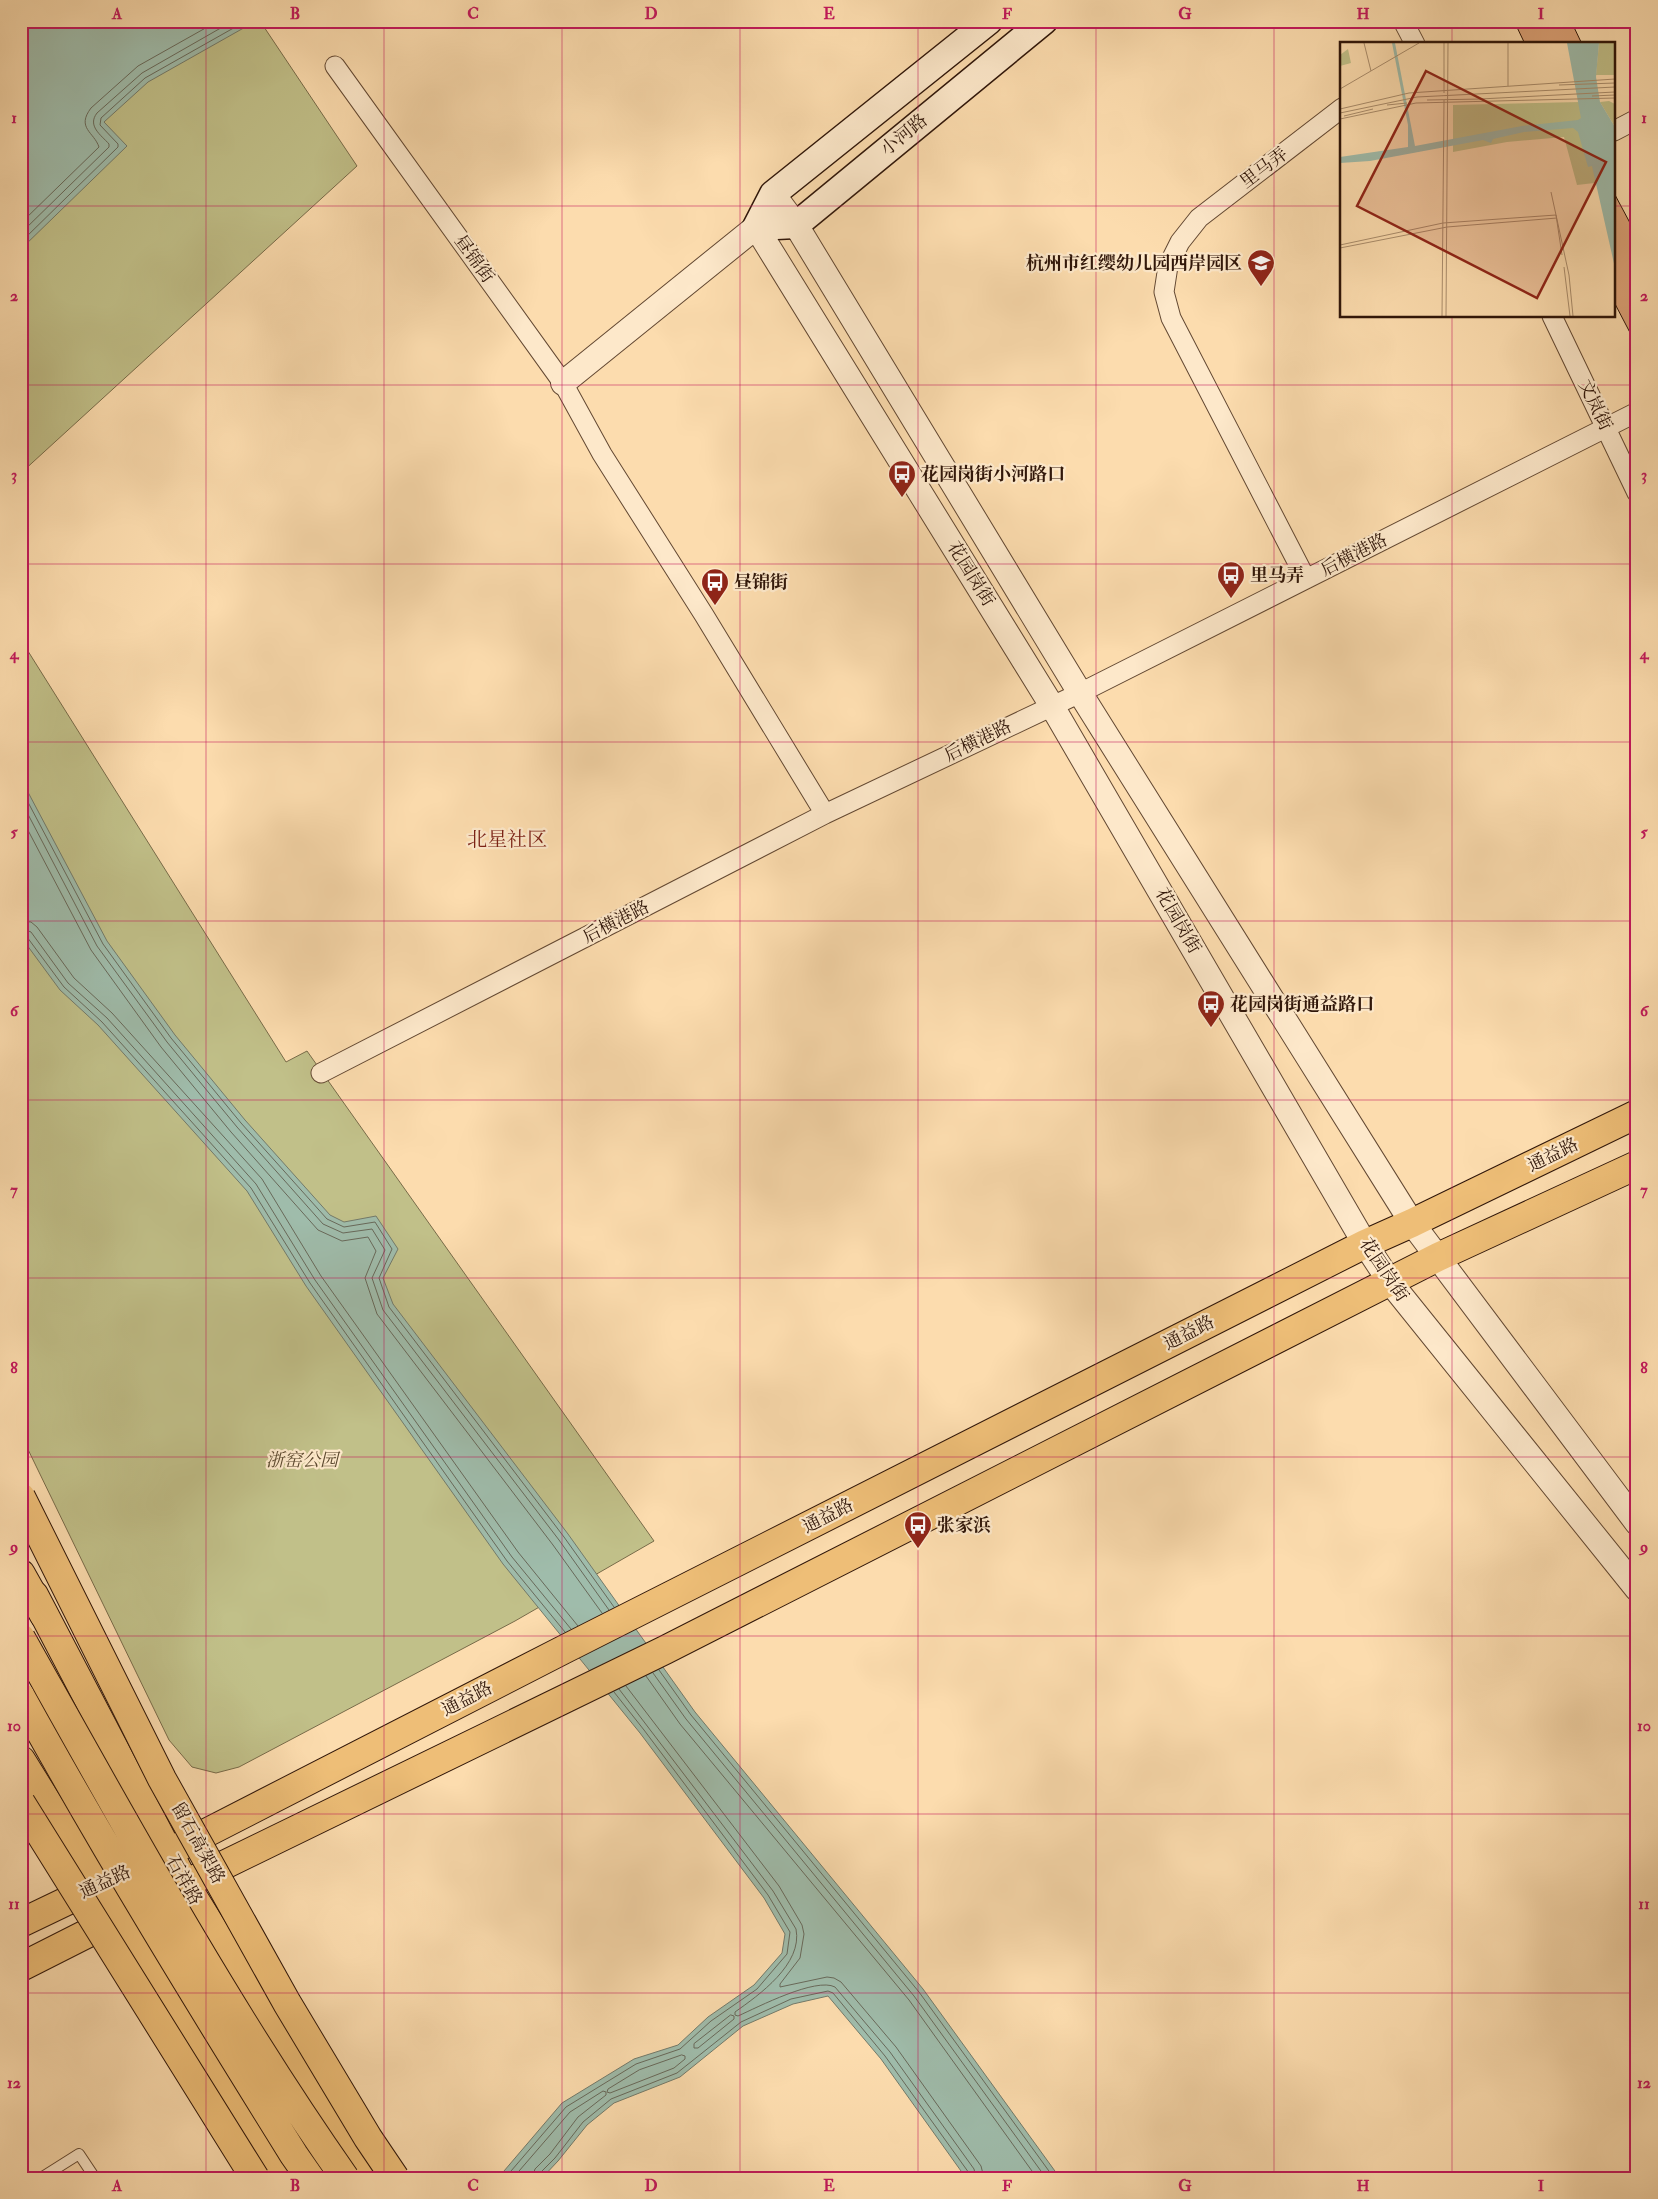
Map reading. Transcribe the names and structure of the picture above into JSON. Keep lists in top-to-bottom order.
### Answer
{
  "streets": {
    "main road": [
      "小河路",
      "通益路",
      "留石高架路",
      "石祥路"
    ],
    "street": [
      "里马弄",
      "昼锦街",
      "文岚街",
      "后横港路",
      "花园岗街"
    ]
  },
  "crossings": [
    ["小河路", "昼锦街"],
    ["小河路", "花园岗街"],
    ["里马弄", "后横港路"],
    ["昼锦街", "后横港路"],
    ["文岚街", "后横港路"],
    ["后横港路", "花园岗街"],
    ["花园岗街", "通益路"],
    ["通益路", "石祥路"]
  ],
  "districts": ["北星社区"],
  "parks": ["浙窑公园"],
  "places": {
    "school or university": ["杭州市红缨幼儿园西岸园区"],
    "bus stop": [
      "花园岗街小河路口",
      "里马弄",
      "昼锦街",
      "花园岗街通益路口",
      "张家浜"
    ]
  },
  "grid": {
    "columns": [
      "A",
      "B",
      "C",
      "D",
      "E",
      "F",
      "G",
      "H",
      "I"
    ],
    "rows": [
      "1",
      "2",
      "3",
      "4",
      "5",
      "6",
      "7",
      "8",
      "9",
      "10",
      "11",
      "12"
    ]
  }
}
